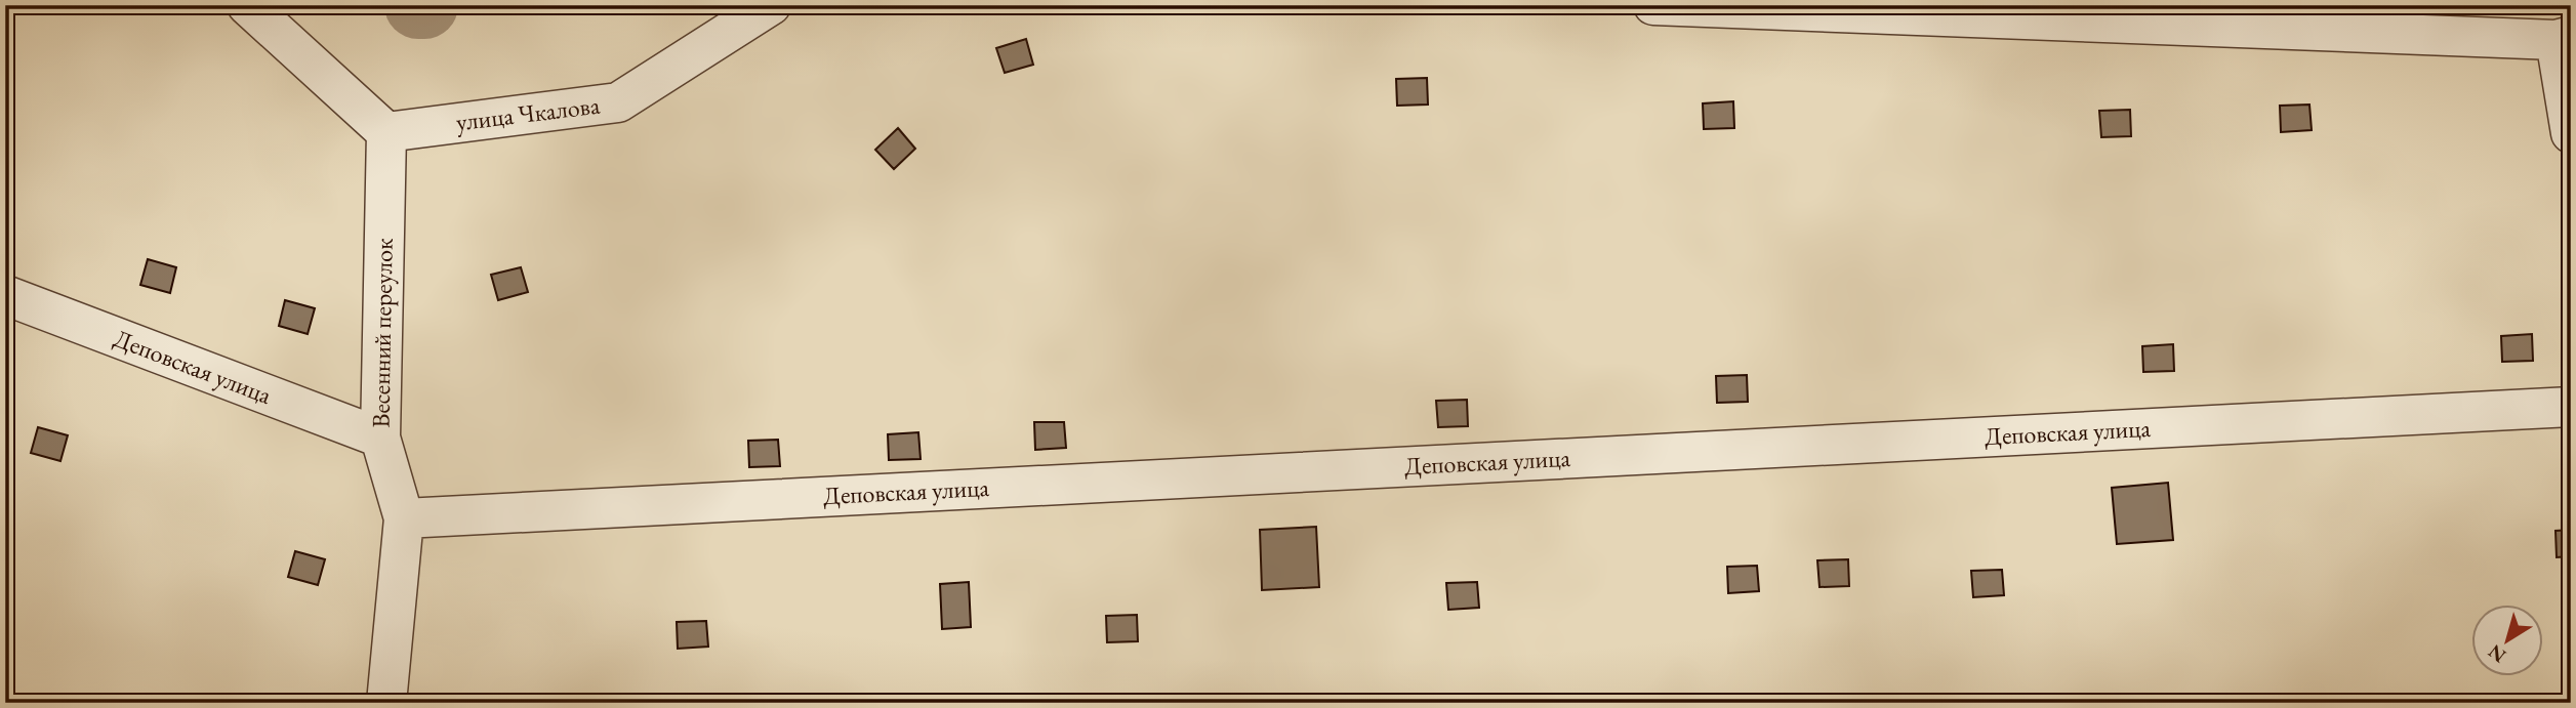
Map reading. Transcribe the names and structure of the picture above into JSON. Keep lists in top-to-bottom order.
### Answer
{
  "streets": {
    "street": ["улица Чкалова", "Весенний переулок", "Деповская улица"]
  },
  "crossings": [
    ["улица Чкалова", "Весенний переулок"],
    ["Весенний переулок", "Деповская улица"]
  ],
  "north": "bottom left"
}
